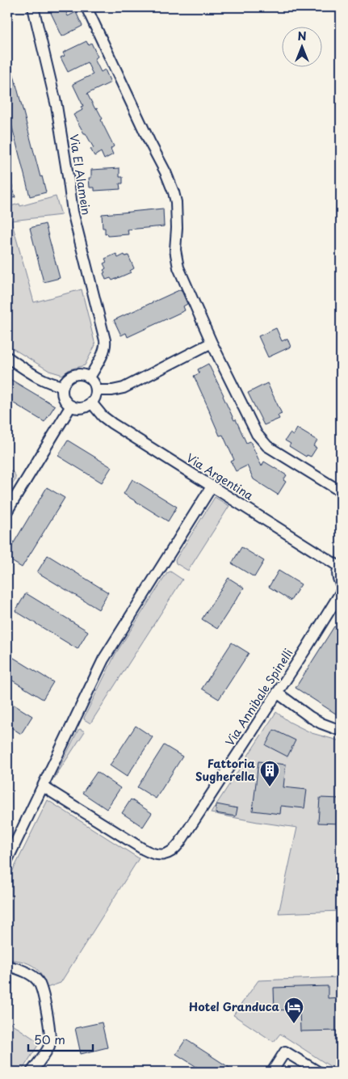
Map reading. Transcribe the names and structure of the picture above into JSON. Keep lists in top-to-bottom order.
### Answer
{
  "streets": {
    "street": ["Via El Alamein", "Via Argentina", "Via Annibale Spinelli"]
  },
  "crossings": [
    ["Via El Alamein", "Via Argentina"]
  ],
  "places": {
    "building": ["Fattoria Sugherella"],
    "hotel": ["Hotel Granduca"]
  },
  "scale_bar": "50 m",
  "north": "top"
}
